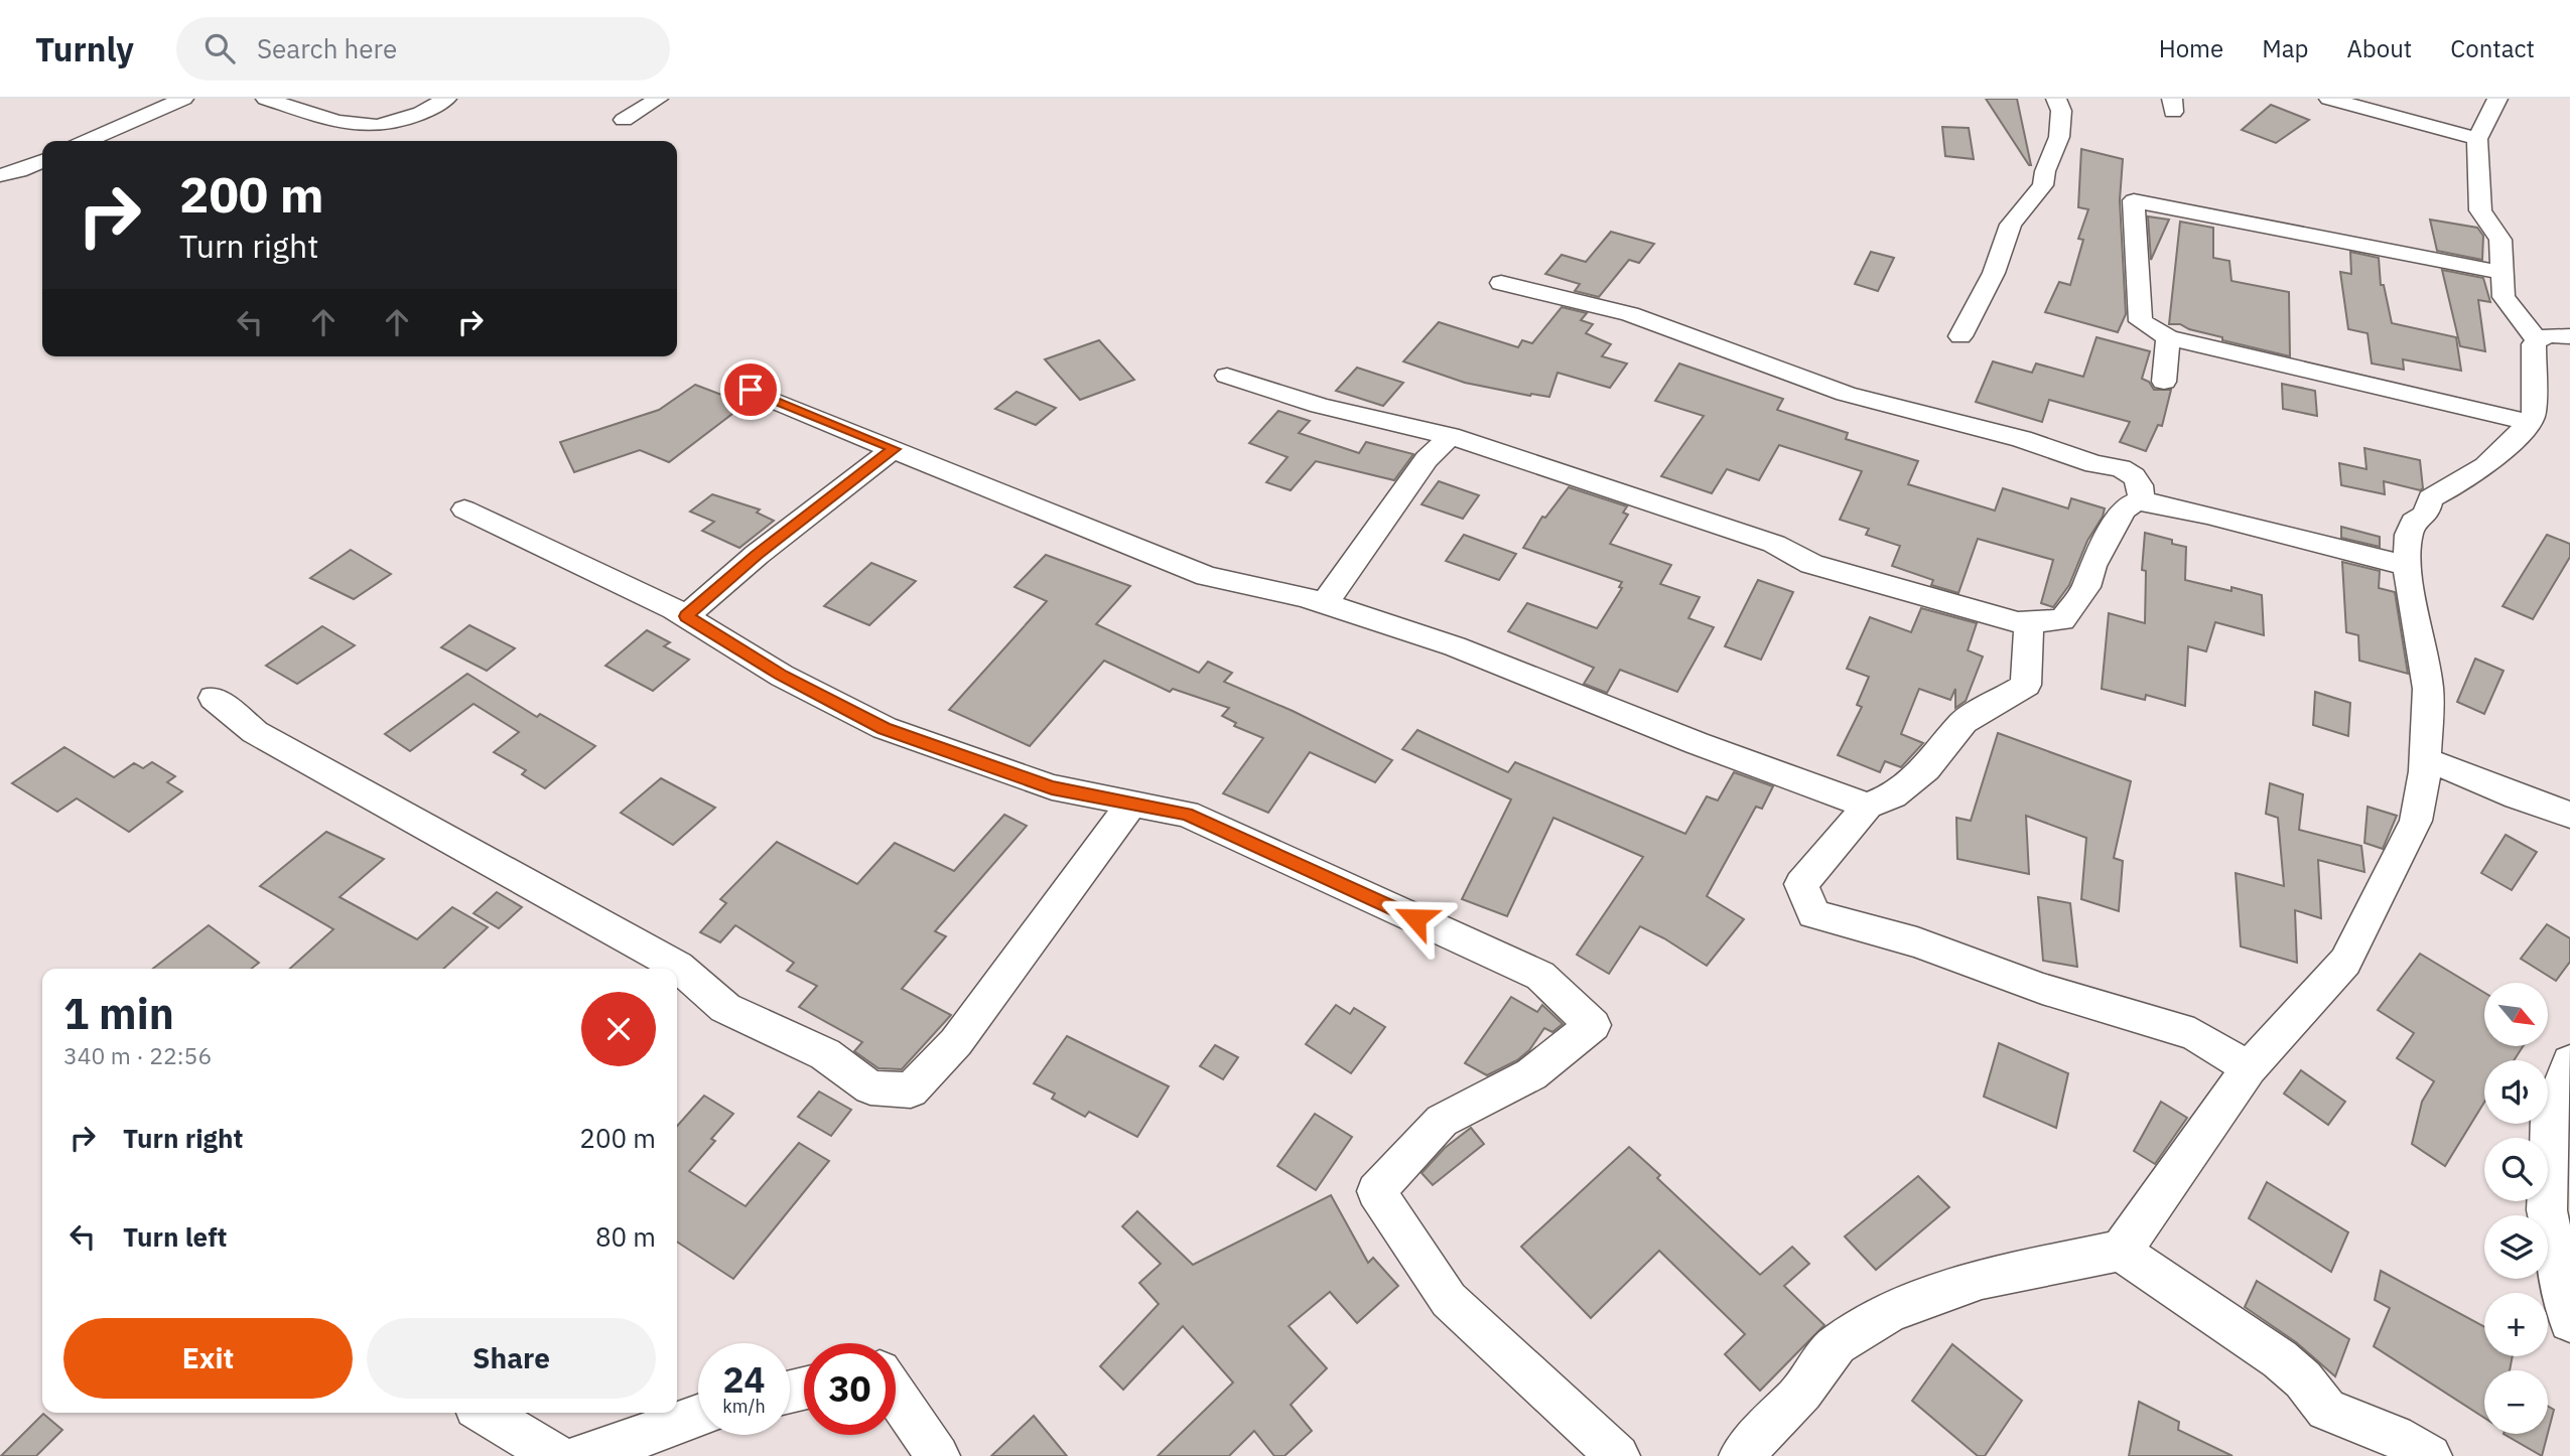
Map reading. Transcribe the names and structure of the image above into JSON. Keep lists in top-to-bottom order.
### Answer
{
  "north": "bottom right",
  "page": {
    "header": "Turnly",
    "search": "Search here",
    "nav": [
      "Home",
      "Map",
      "About",
      "Contact"
    ],
    "turn": ["200 m", "Turn right"],
    "heading": ["1 min", "340 m · 22:56"],
    "map_buttons": ["+", "−"],
    "list": [
      {
        "name": "Turn right",
        "value": "200 m"
      },
      {
        "name": "Turn left",
        "value": "80 m"
      }
    ],
    "buttons": ["Exit", "Share"],
    "speed": "24 km/h",
    "limit": "30"
  }
}
